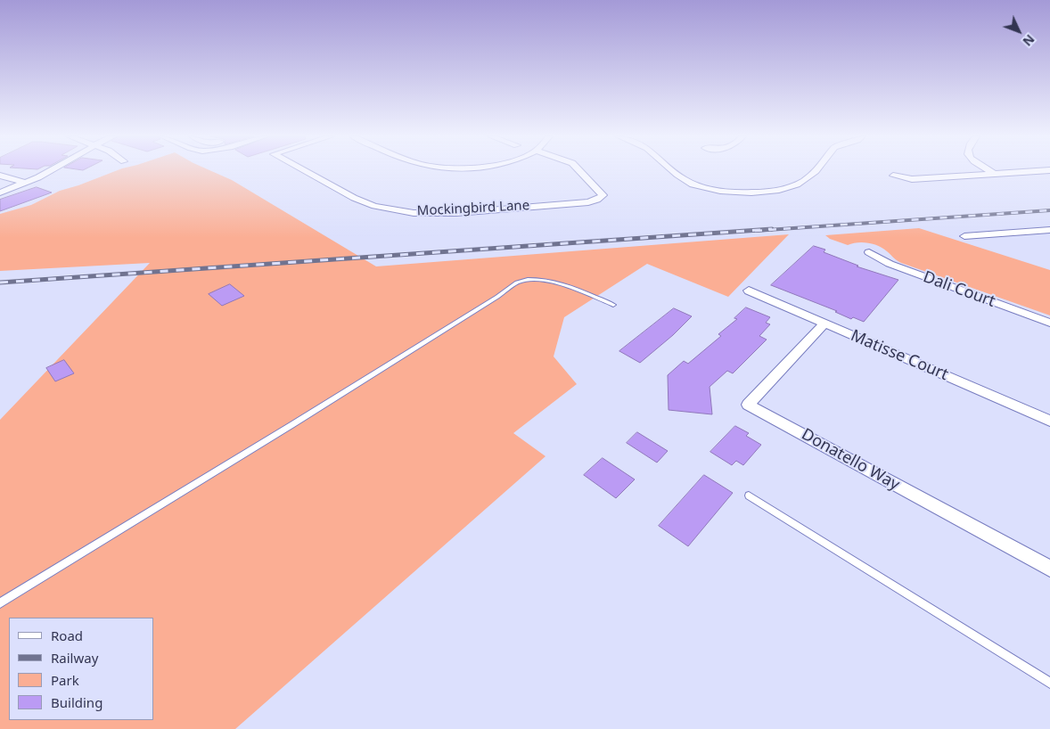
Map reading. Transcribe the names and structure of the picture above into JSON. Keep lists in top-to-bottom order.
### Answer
{
  "streets": {
    "street": [
      "Mockingbird Lane",
      "Dali Court",
      "Matisse Court",
      "Donatello Way"
    ]
  },
  "crossings": [
    ["Matisse Court", "Donatello Way"]
  ],
  "legend": [
    "Road",
    "Railway",
    "Park",
    "Building"
  ],
  "north": "bottom right"
}
